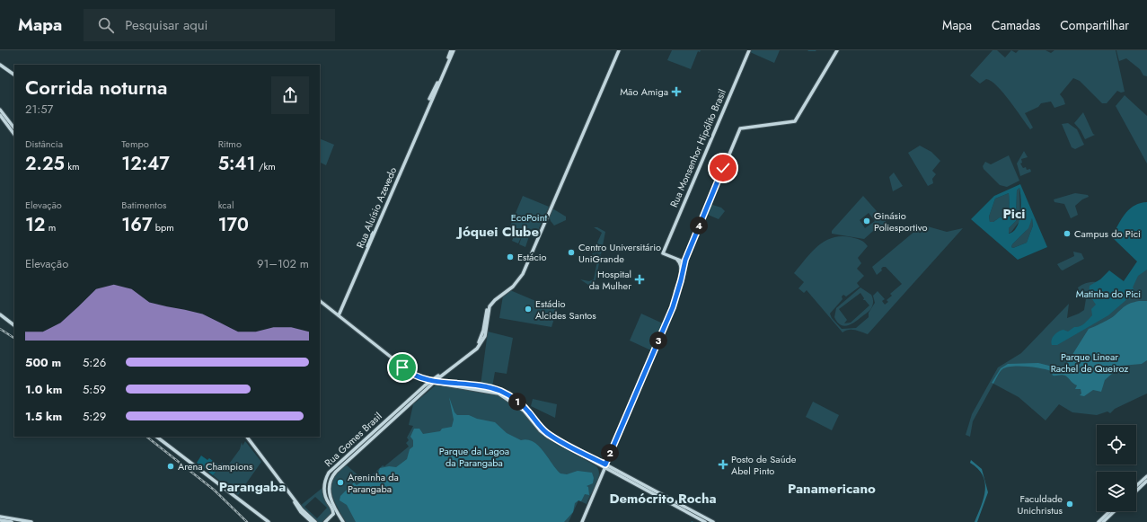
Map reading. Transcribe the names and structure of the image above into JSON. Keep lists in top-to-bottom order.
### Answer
{
  "streets": {
    "main road": ["Rua Monsenhor Hipólito Brasil", "Rua Aluísio Azevedo", "Rua Gomes Brasil"]
  },
  "districts": [
    "Pici",
    "Jóquei Clube",
    "Parangaba",
    "Panamericano",
    "Demócrito Rocha"
  ],
  "parks": [
    "EcoPoint",
    "Matinha do Pici",
    "Parque Linear Rachel de Queiroz",
    "Parque da Lagoa da Parangaba"
  ],
  "places": {
    "health": ["Mão Amiga", "Hospital da Mulher", "Posto de Saúde Abel Pinto"],
    "other": [
      "Ginásio Poliesportivo",
      "Campus do Pici",
      "Centro Universitário UniGrande",
      "Estácio",
      "Estádio Alcides Santos",
      "Arena Champions",
      "Areninha da Parangaba",
      "Faculdade Unichristus"
    ]
  },
  "page": {
    "header": "Mapa",
    "search": "Pesquisar aqui",
    "nav": ["Mapa", "Camadas", "Compartilhar"],
    "heading": ["Corrida noturna", "21:57"],
    "stats": [
      ["Distância", "2.25 km"],
      ["Tempo", "12:47"],
      ["Ritmo", "5:41 /km"],
      ["Elevação", "12 m"],
      ["Batimentos", "167 bpm"],
      ["kcal", "170"]
    ],
    "pins": [
      "4",
      "3",
      "1",
      "2"
    ],
    "chart": ["Elevação", "91–102 m"],
    "list": [
      {
        "name": "500 m",
        "note": "5:26"
      },
      {
        "name": "1.0 km",
        "note": "5:59"
      },
      {
        "name": "1.5 km",
        "note": "5:29"
      }
    ]
  }
}
